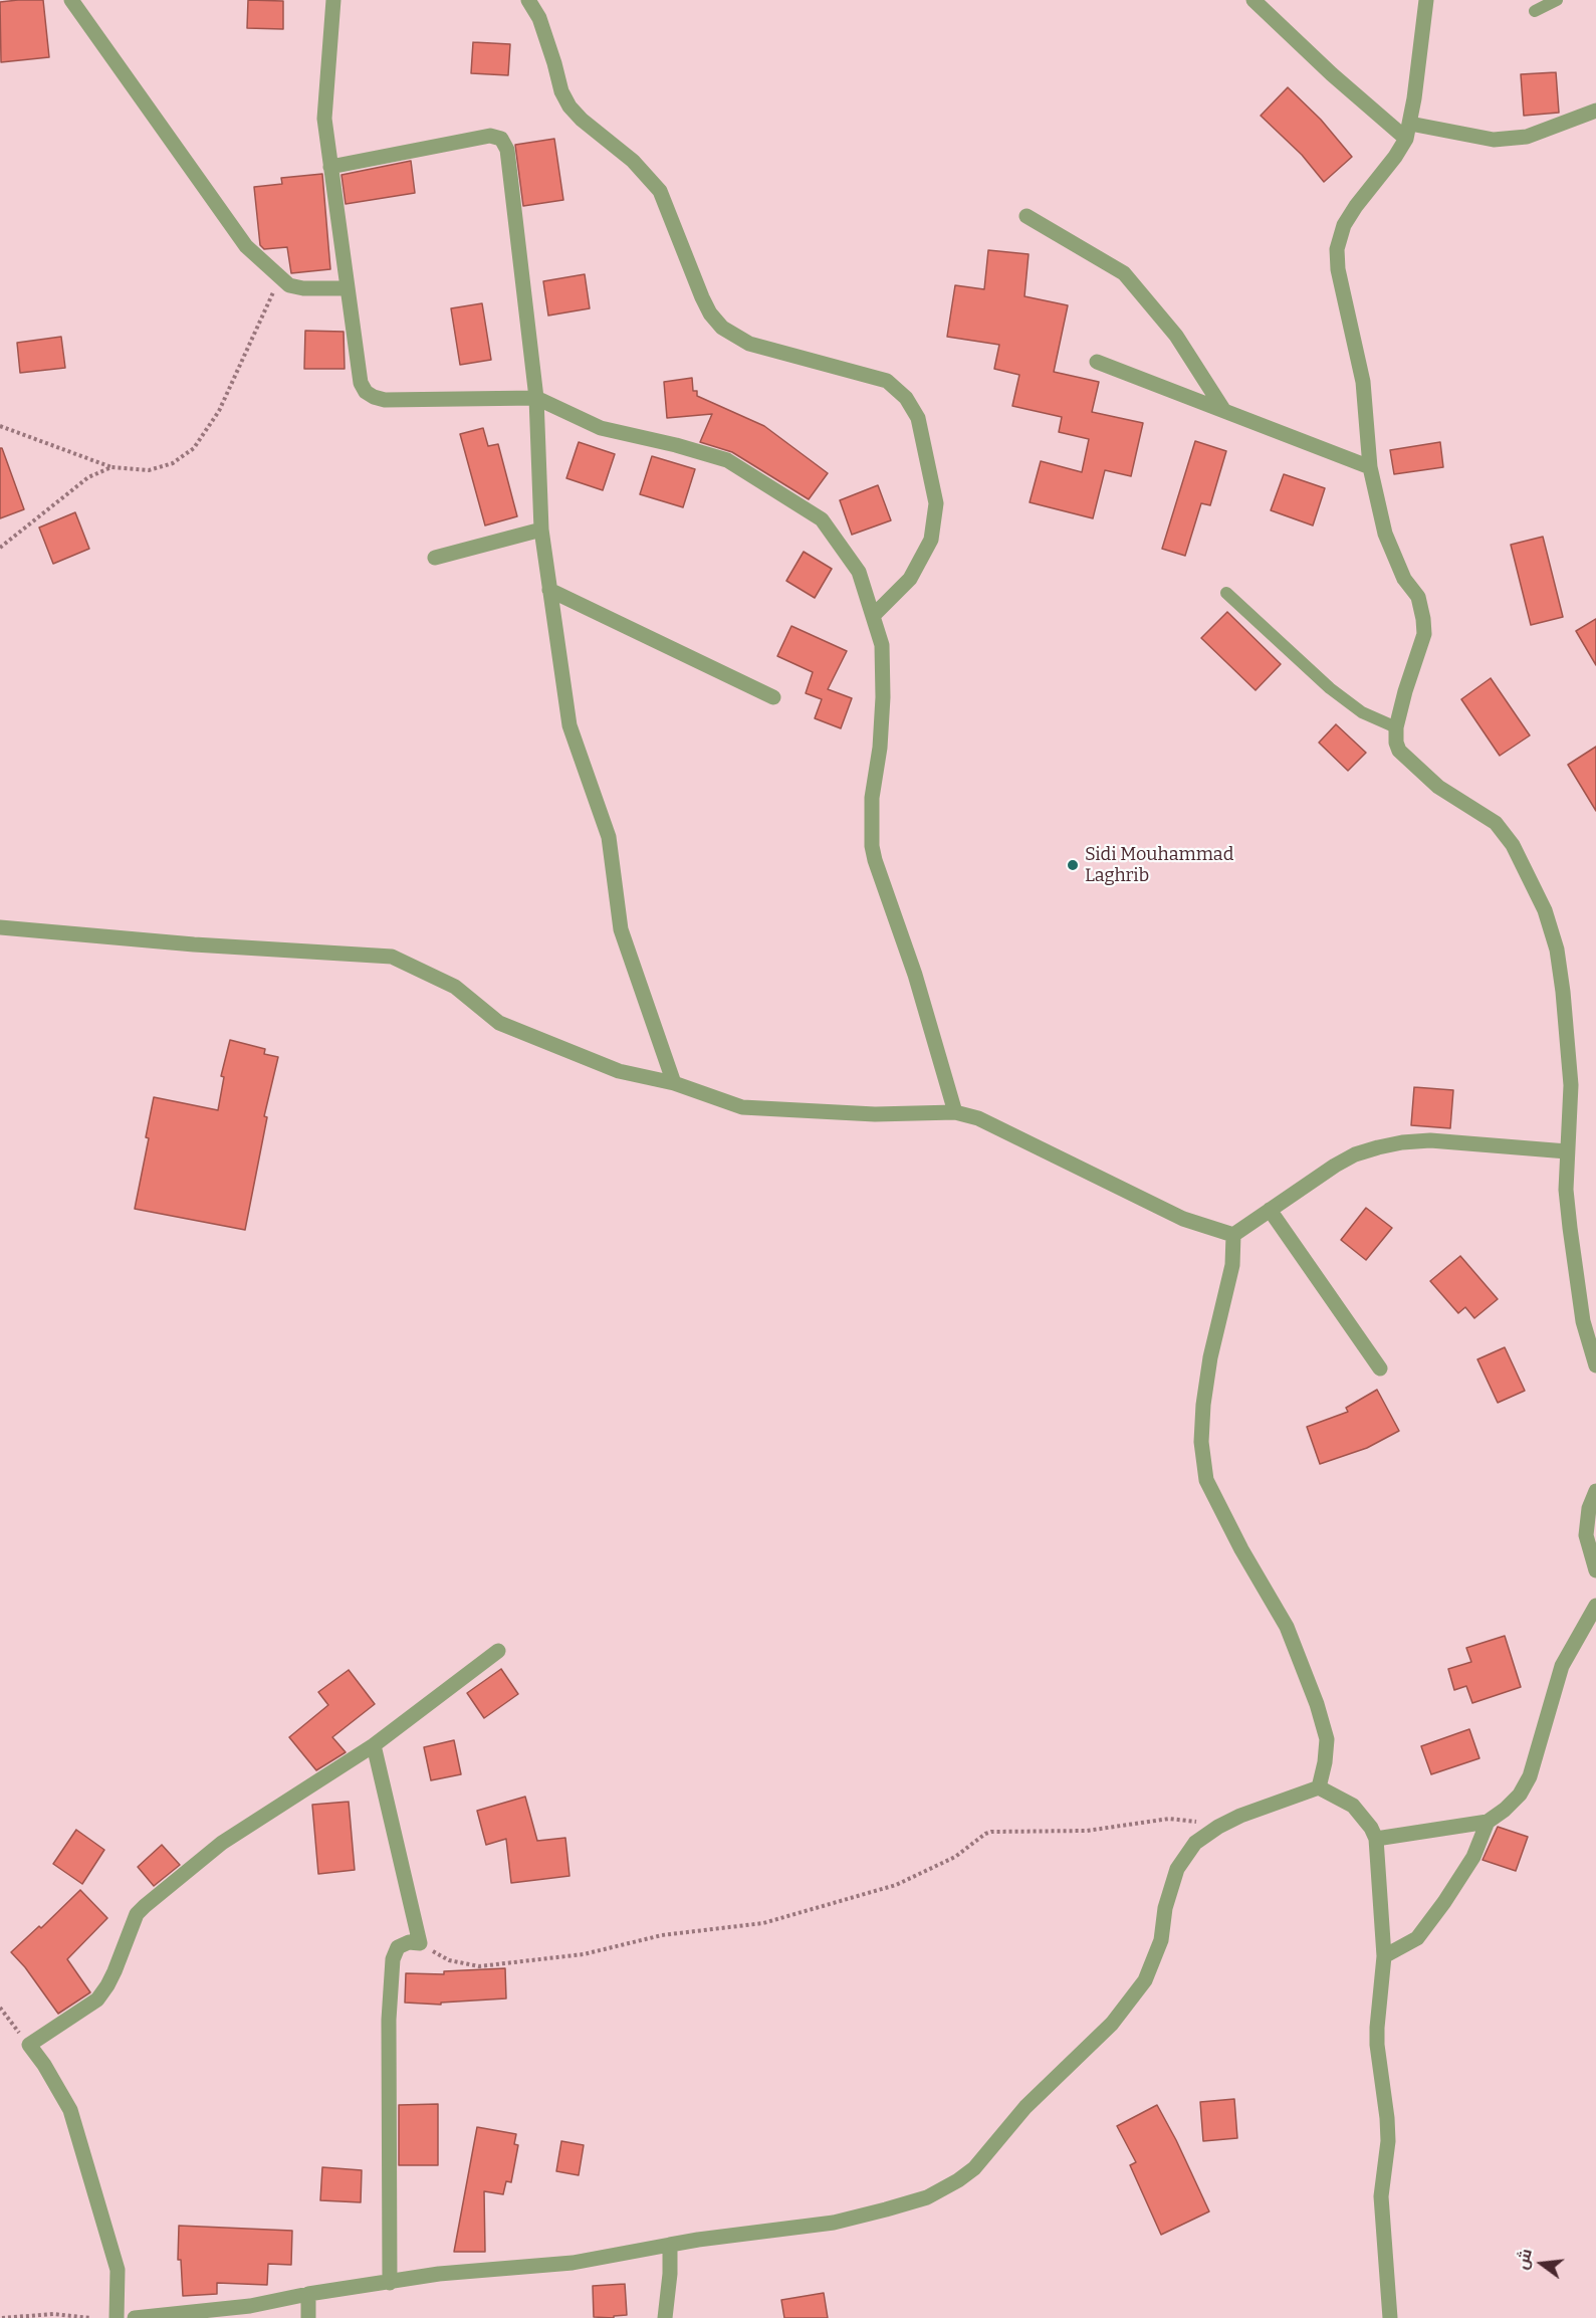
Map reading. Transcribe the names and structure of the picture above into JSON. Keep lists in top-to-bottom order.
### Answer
{
  "places": ["Sidi Mouhammad Laghrib"],
  "north": "left"
}
